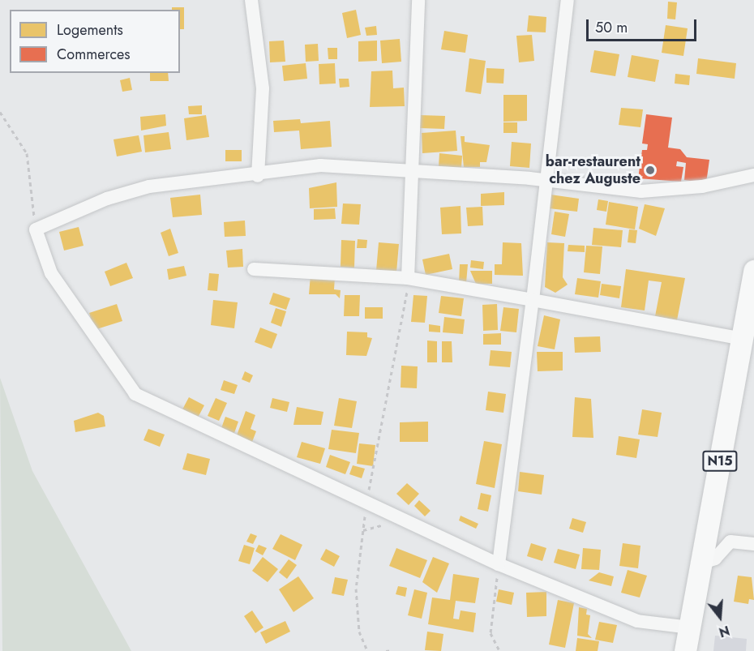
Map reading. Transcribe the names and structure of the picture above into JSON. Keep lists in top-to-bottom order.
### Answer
{
  "streets": {
    "highway": ["N15"]
  },
  "places": ["bar-restaurent chez Auguste"],
  "legend": ["Logements", "Commerces"],
  "scale_bar": "50 m",
  "north": "bottom"
}
